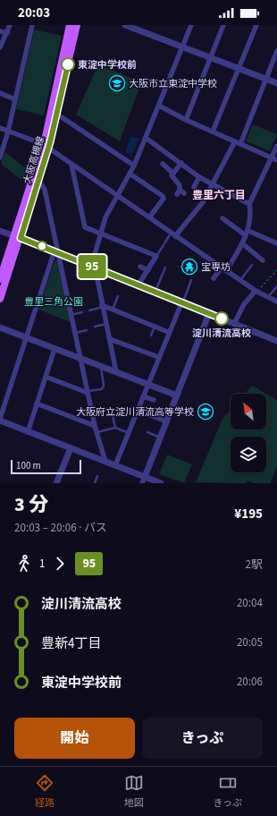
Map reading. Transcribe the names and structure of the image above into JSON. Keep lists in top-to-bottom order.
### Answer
{
  "streets": {
    "main road": ["大阪高槻線"]
  },
  "districts": ["豊里六丁目"],
  "parks": ["豊里三角公園"],
  "places": {
    "other": ["東淀中学校前", "淀川清流高校"],
    "school or university": ["大阪市立東淀中学校", "大阪府立淀川清流高等学校"],
    "temple": ["宝専坊"]
  },
  "lines": ["bus line 95"],
  "scale_bar": "100 m",
  "north": "top left",
  "page": {
    "status": "20:03",
    "on_map": "95",
    "scale": "100 m",
    "heading": ["3 分", "20:03 – 20:06 · バス", "¥195"],
    "legs": ["1", "95", "2駅"],
    "list": [
      {
        "name": "淀川清流高校",
        "value": "20:04"
      },
      {
        "name": "豊新4丁目",
        "value": "20:05"
      },
      {
        "name": "東淀中学校前",
        "value": "20:06"
      }
    ],
    "buttons": ["開始", "きっぷ"],
    "tabs": ["経路", "地図", "きっぷ"]
  }
}
